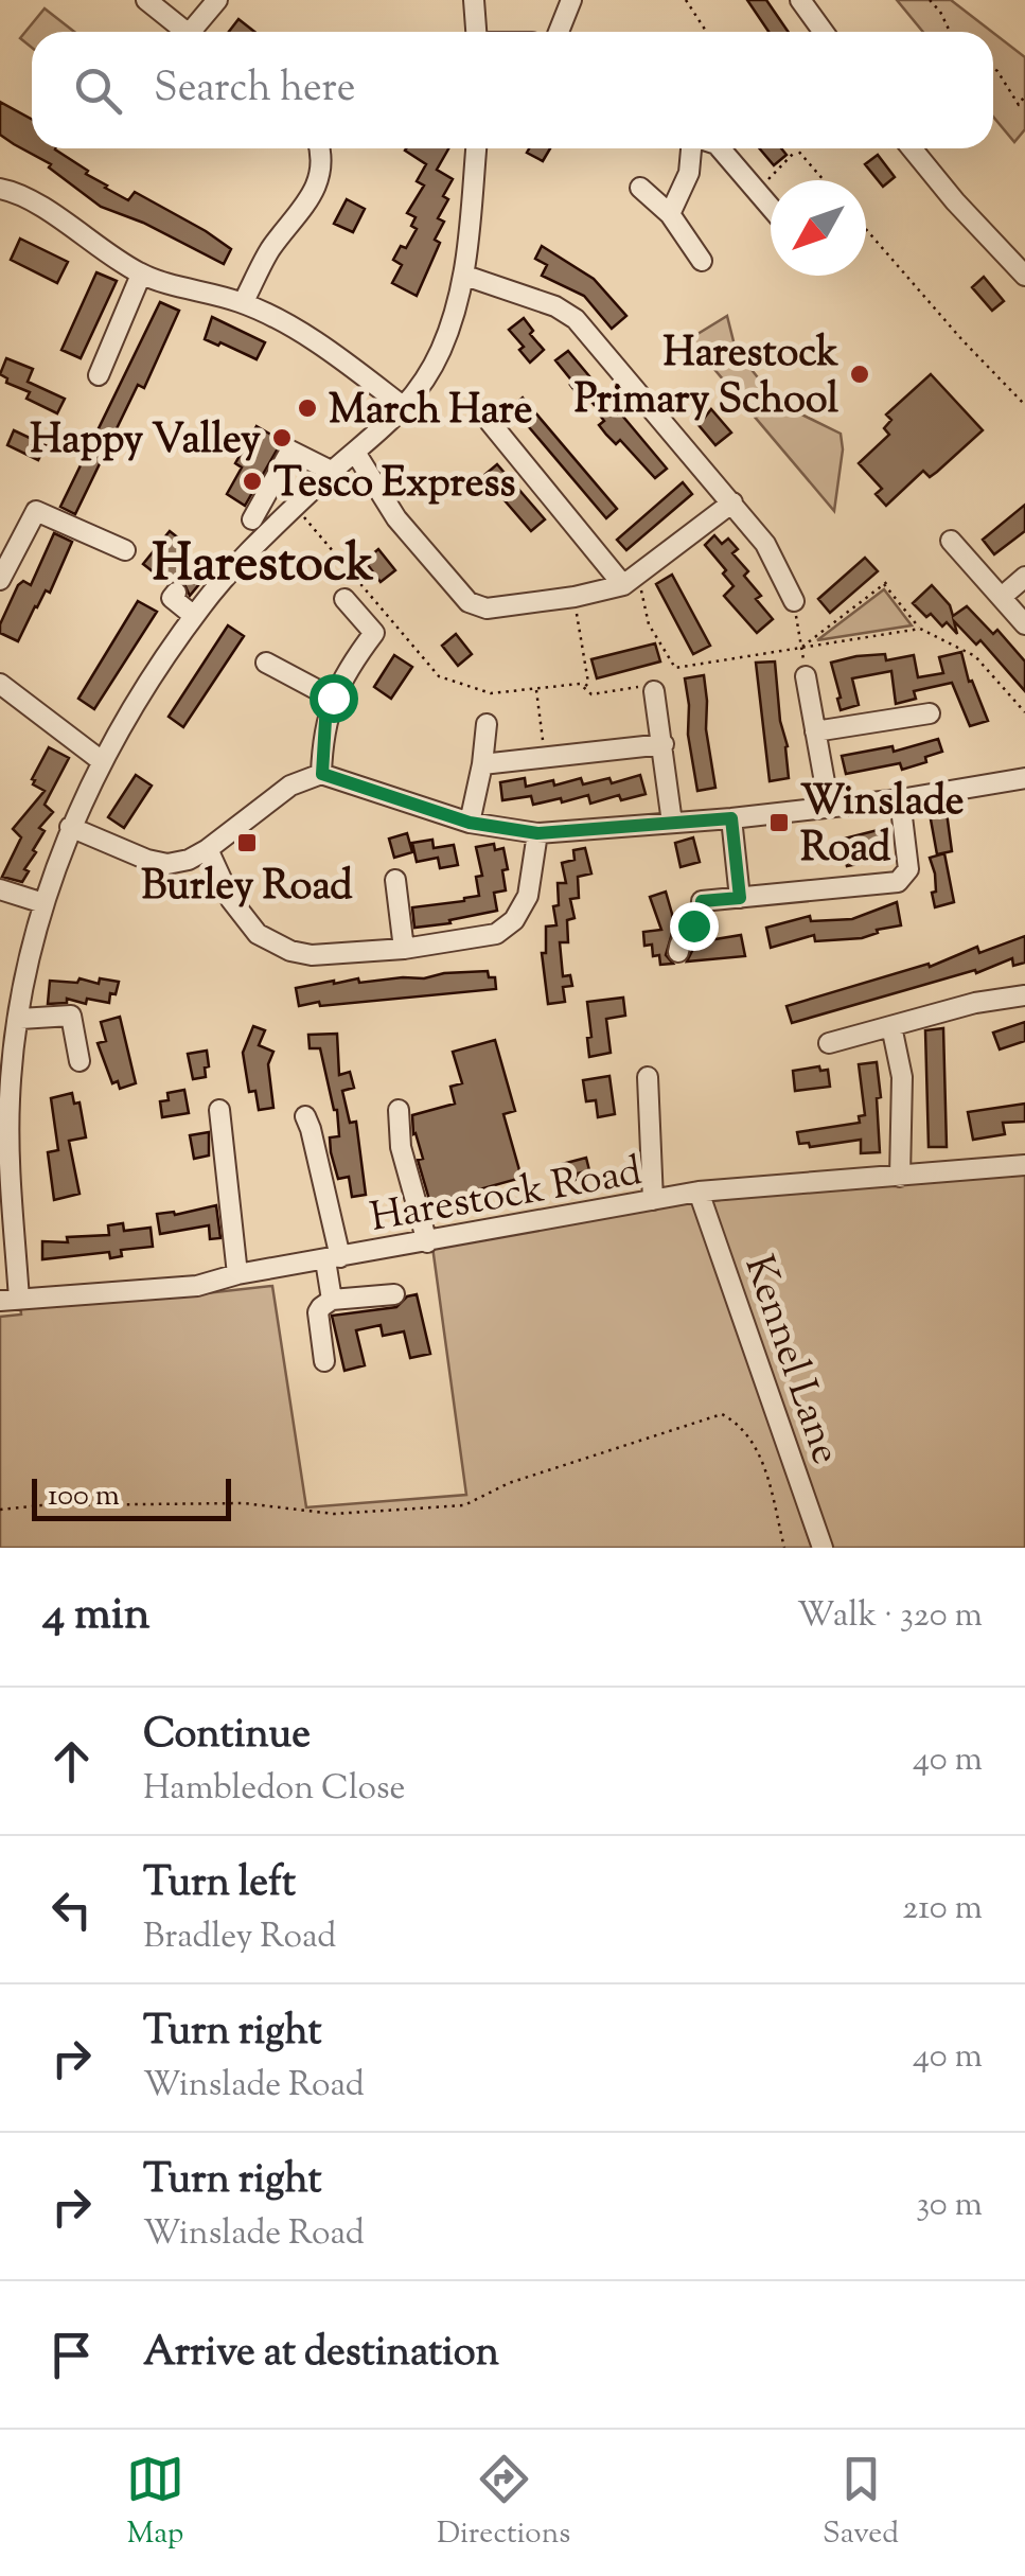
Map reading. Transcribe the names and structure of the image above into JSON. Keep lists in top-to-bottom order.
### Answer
{
  "streets": {
    "street": ["Harestock Road", "Kennel Lane"]
  },
  "crossings": [
    ["Harestock Road", "Kennel Lane"]
  ],
  "districts": ["Harestock"],
  "places": {
    "other": [
      "Harestock Primary School",
      "March Hare",
      "Happy Valley",
      "Tesco Express"
    ],
    "transit": ["Winslade Road", "Burley Road"]
  },
  "scale_bar": "100 m",
  "north": "bottom left",
  "page": {
    "search": "Search here",
    "scale": "100 m",
    "heading": ["4 min", "Walk · 320 m"],
    "list": [
      ["Continue", "Hambledon Close", "40 m"],
      ["Turn left", "Bradley Road", "210 m"],
      ["Turn right", "Winslade Road", "40 m"],
      ["Turn right", "Winslade Road", "30 m"],
      "Arrive at destination"
    ],
    "nav": ["Map", "Directions", "Saved"]
  }
}
